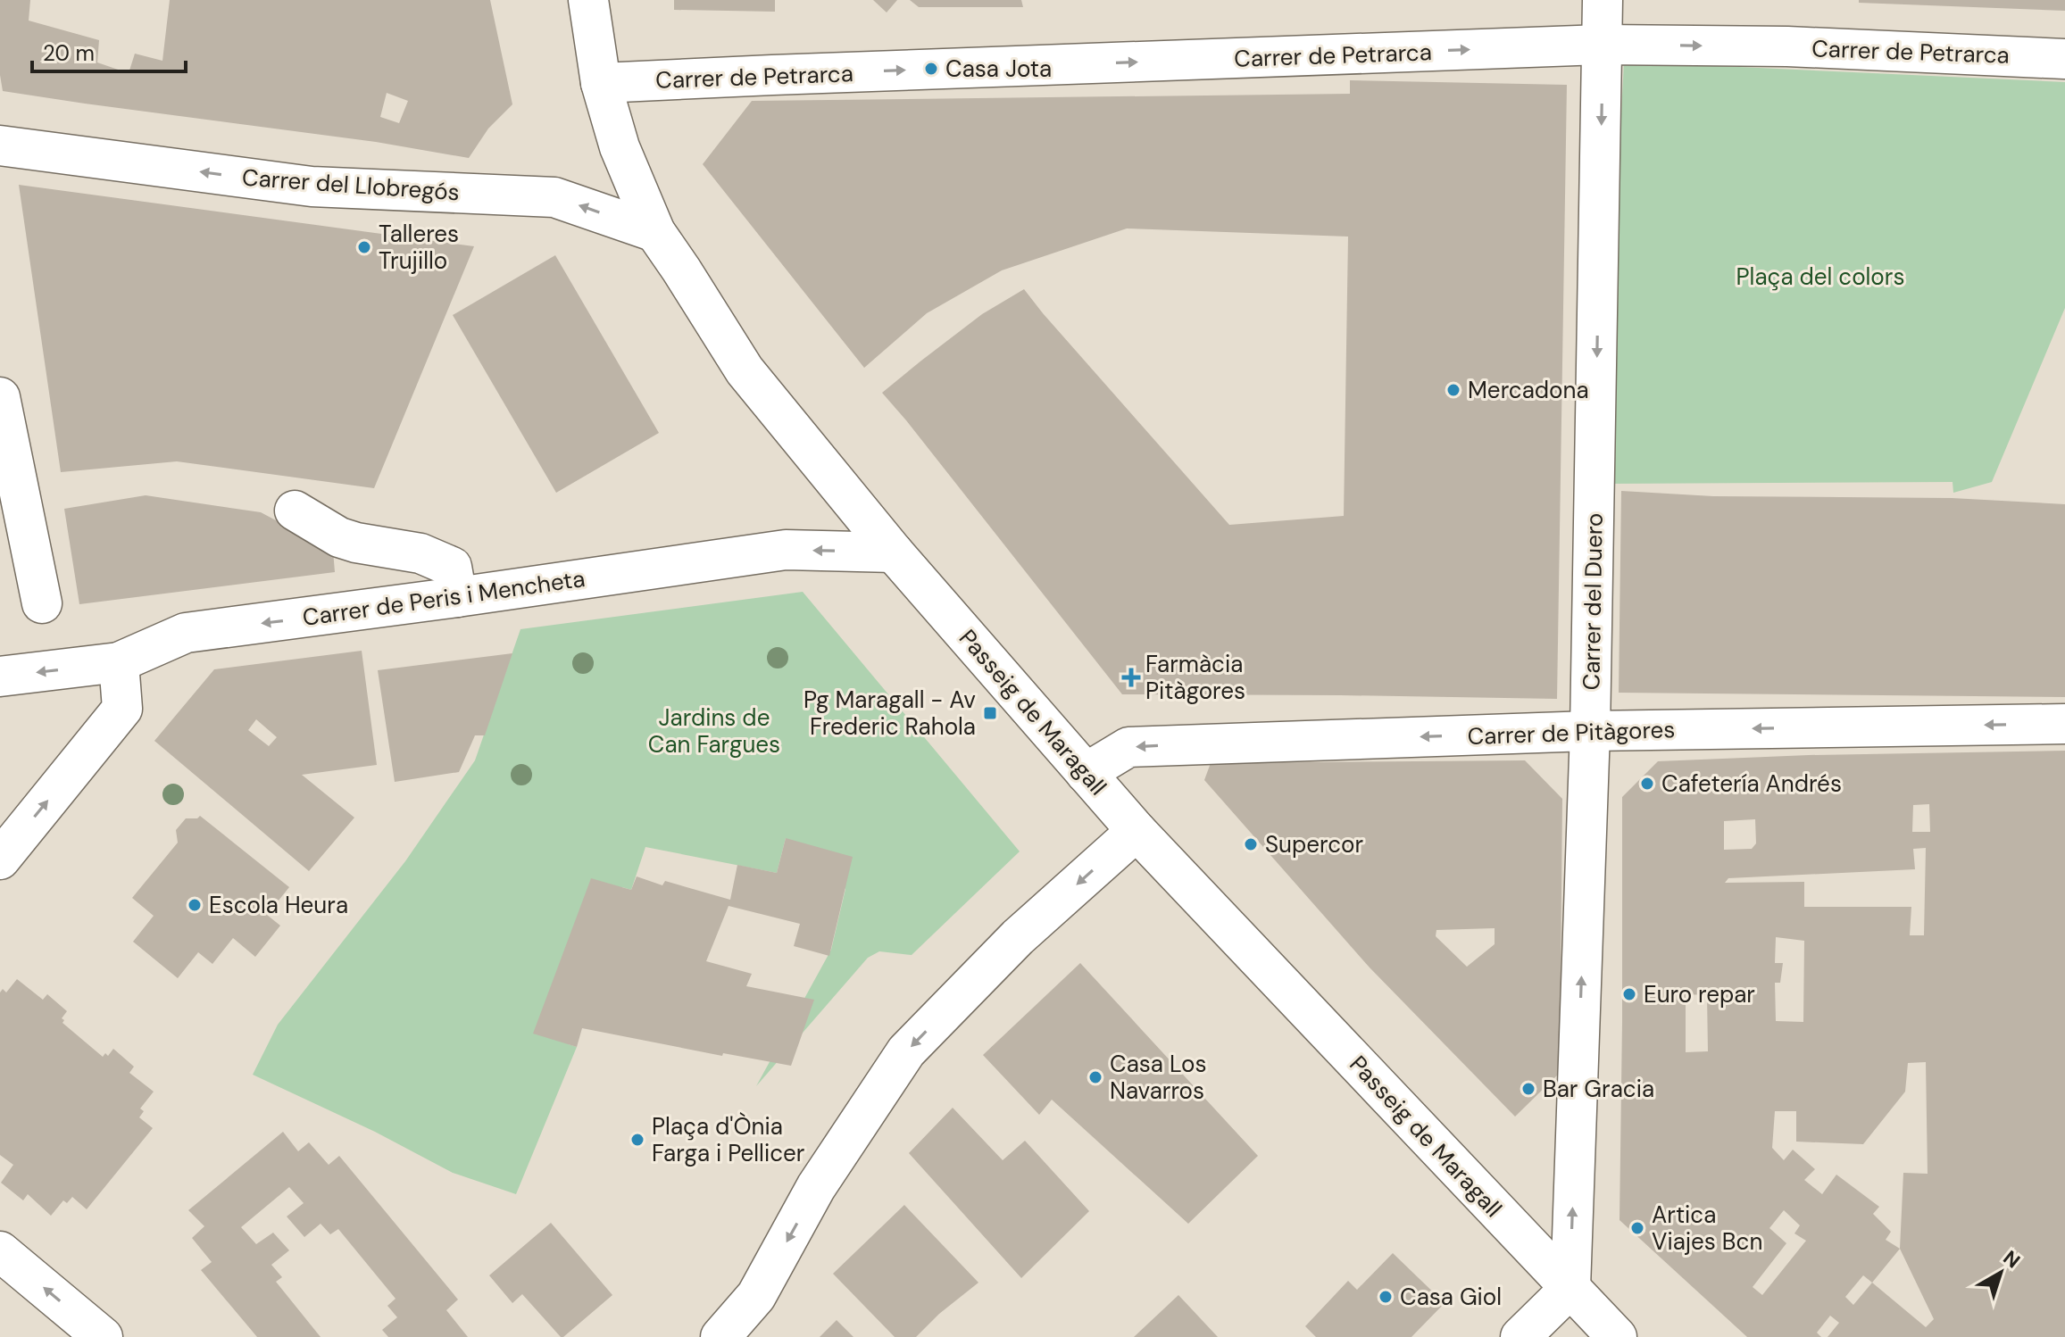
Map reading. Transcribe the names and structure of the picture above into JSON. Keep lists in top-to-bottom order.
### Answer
{
  "streets": {
    "street": [
      "Carrer de Petrarca",
      "Carrer del Llobregós",
      "Carrer de Peris i Mencheta",
      "Carrer del Duero",
      "Passeig de Maragall",
      "Carrer de Pitàgores"
    ]
  },
  "crossings": [
    ["Carrer de Petrarca", "Carrer del Duero"],
    ["Carrer de Petrarca", "Passeig de Maragall"],
    ["Carrer del Llobregós", "Passeig de Maragall"],
    ["Carrer de Peris i Mencheta", "Passeig de Maragall"],
    ["Carrer del Duero", "Passeig de Maragall"],
    ["Carrer del Duero", "Carrer de Pitàgores"],
    ["Passeig de Maragall", "Carrer de Pitàgores"]
  ],
  "one_way": [
    "Carrer de Petrarca",
    "Carrer del Llobregós",
    "Carrer de Peris i Mencheta",
    "Carrer de Pitàgores"
  ],
  "parks": ["Plaça del colors", "Jardins de Can Fargues"],
  "places": {
    "other": [
      "Casa Jota",
      "Talleres Trujillo",
      "Mercadona",
      "Cafetería Andrés",
      "Supercor",
      "Escola Heura",
      "Euro repar",
      "Casa Los Navarros",
      "Bar Gracia",
      "Plaça d'Ònia Farga i Pellicer",
      "Artica Viajes Bcn",
      "Casa Giol"
    ],
    "health": ["Farmàcia Pitàgores"],
    "transit": ["Pg Maragall - Av Frederic Rahola"]
  },
  "scale_bar": "20 m",
  "north": "top right"
}
